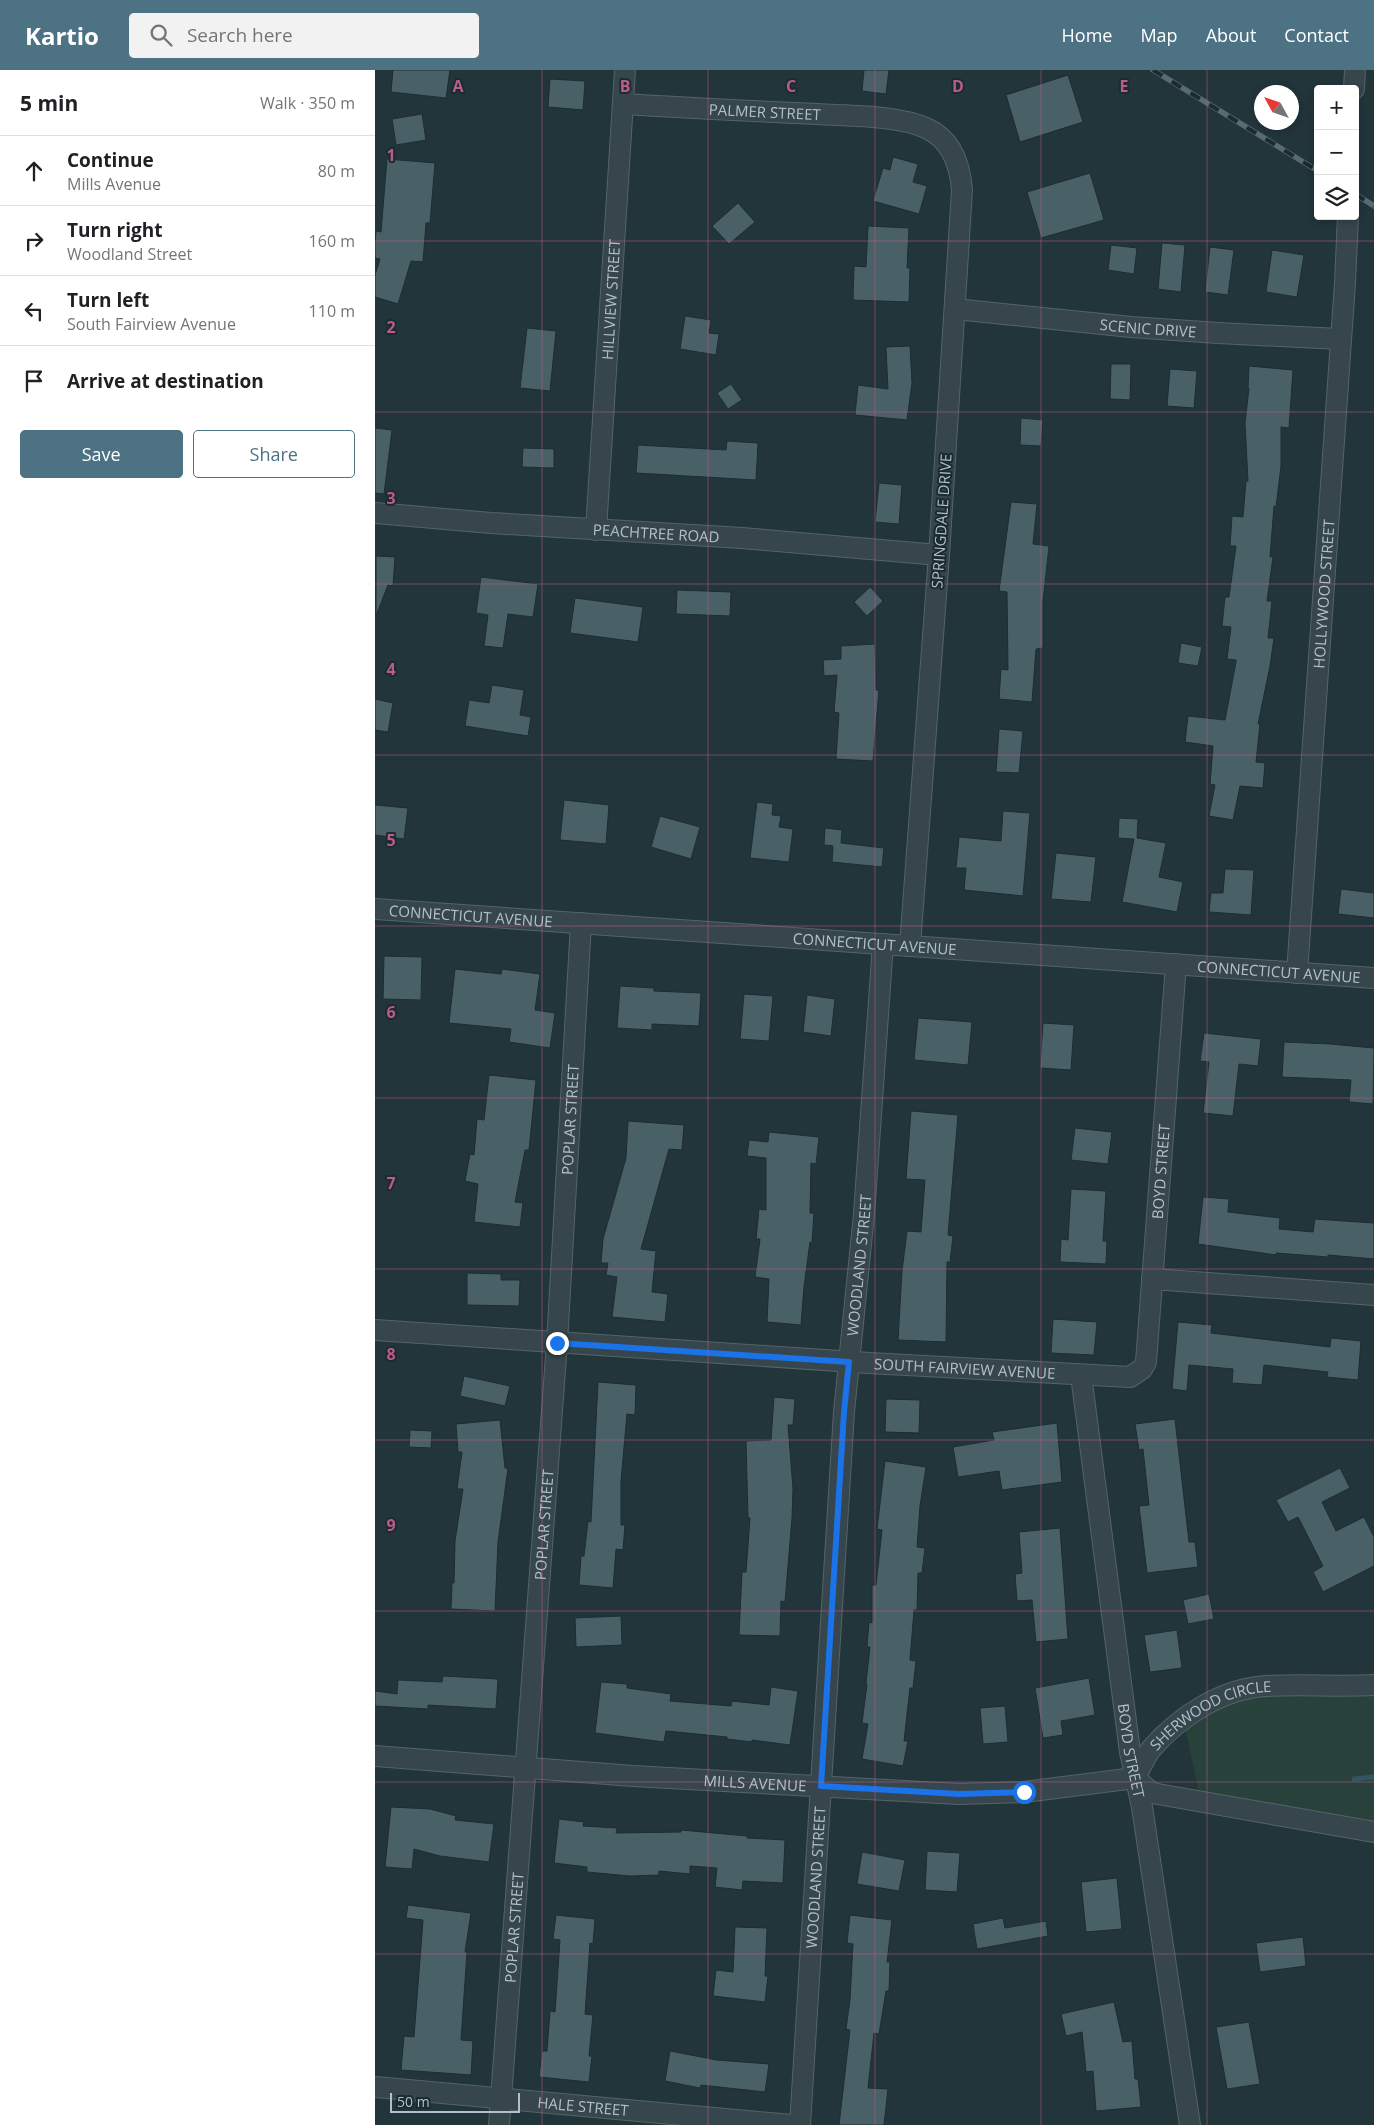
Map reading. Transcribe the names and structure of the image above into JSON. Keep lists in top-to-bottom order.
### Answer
{
  "streets": {
    "street": [
      "PALMER STREET",
      "HILLVIEW STREET",
      "SCENIC DRIVE",
      "SPRINGDALE DRIVE",
      "PEACHTREE ROAD",
      "HOLLYWOOD STREET",
      "CONNECTICUT AVENUE",
      "POPLAR STREET",
      "BOYD STREET",
      "WOODLAND STREET",
      "SOUTH FAIRVIEW AVENUE",
      "SHERWOOD CIRCLE",
      "MILLS AVENUE",
      "HALE STREET"
    ]
  },
  "crossings": [
    ["PALMER STREET", "HILLVIEW STREET"],
    ["PALMER STREET", "SPRINGDALE DRIVE"],
    ["HILLVIEW STREET", "PEACHTREE ROAD"],
    ["SCENIC DRIVE", "SPRINGDALE DRIVE"],
    ["SCENIC DRIVE", "HOLLYWOOD STREET"],
    ["SPRINGDALE DRIVE", "PEACHTREE ROAD"],
    ["SPRINGDALE DRIVE", "CONNECTICUT AVENUE"],
    ["HOLLYWOOD STREET", "CONNECTICUT AVENUE"],
    ["CONNECTICUT AVENUE", "POPLAR STREET"],
    ["CONNECTICUT AVENUE", "BOYD STREET"],
    ["CONNECTICUT AVENUE", "WOODLAND STREET"],
    ["POPLAR STREET", "SOUTH FAIRVIEW AVENUE"],
    ["POPLAR STREET", "MILLS AVENUE"],
    ["POPLAR STREET", "HALE STREET"],
    ["BOYD STREET", "SOUTH FAIRVIEW AVENUE"],
    ["BOYD STREET", "SHERWOOD CIRCLE"],
    ["BOYD STREET", "MILLS AVENUE"],
    ["WOODLAND STREET", "SOUTH FAIRVIEW AVENUE"],
    ["WOODLAND STREET", "MILLS AVENUE"],
    ["SHERWOOD CIRCLE", "MILLS AVENUE"]
  ],
  "scale_bar": "50 m",
  "north": "top left",
  "page": {
    "header": "Kartio",
    "search": "Search here",
    "nav": [
      "Home",
      "Map",
      "About",
      "Contact"
    ],
    "heading": ["5 min", "Walk · 350 m"],
    "map_buttons": ["+", "−"],
    "list": [
      ["Continue", "Mills Avenue", "80 m"],
      ["Turn right", "Woodland Street", "160 m"],
      ["Turn left", "South Fairview Avenue", "110 m"],
      "Arrive at destination"
    ],
    "buttons": ["Save", "Share"],
    "scale": "50 m"
  },
  "grid": {
    "columns": [
      "A",
      "B",
      "C",
      "D",
      "E"
    ],
    "rows": [
      "1",
      "2",
      "3",
      "4",
      "5",
      "6",
      "7",
      "8",
      "9"
    ]
  }
}
